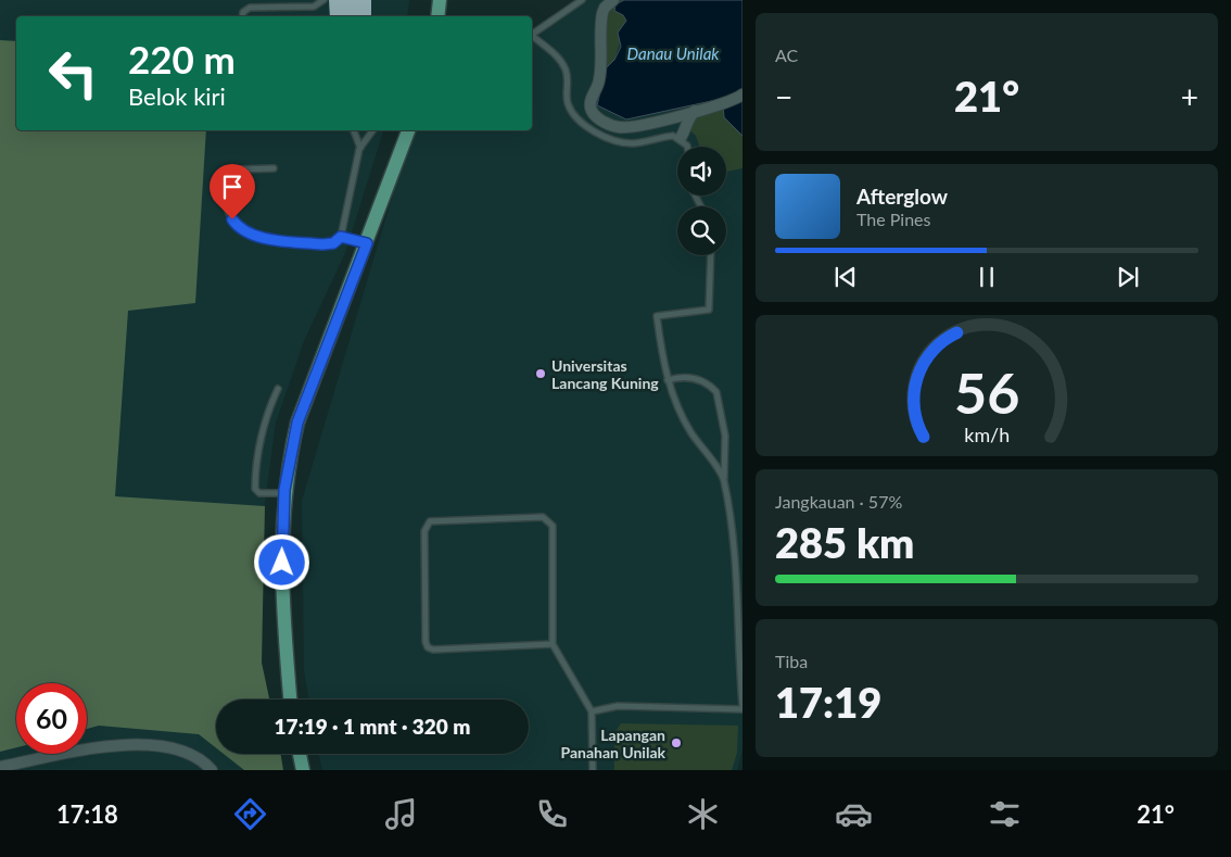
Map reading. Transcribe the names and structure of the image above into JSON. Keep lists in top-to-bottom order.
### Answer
{
  "water": ["Danau Unilak"],
  "places": ["Universitas Lancang Kuning", "Lapangan Panahan Unilak"],
  "page": {
    "tile": [
      "AC",
      ["Jangkauan · 57%", "285 km"],
      ["Tiba", "17:19"]
    ],
    "turn": ["220 m", "Belok kiri"],
    "heat": ["−", "21°", "+"],
    "song": ["Afterglow", "The Pines"],
    "limit": "60",
    "trip": "17:19 · 1 mnt · 320 m",
    "tabs": ["17:18", "21°"],
    "gauge": ["56", "km/h"]
  }
}
